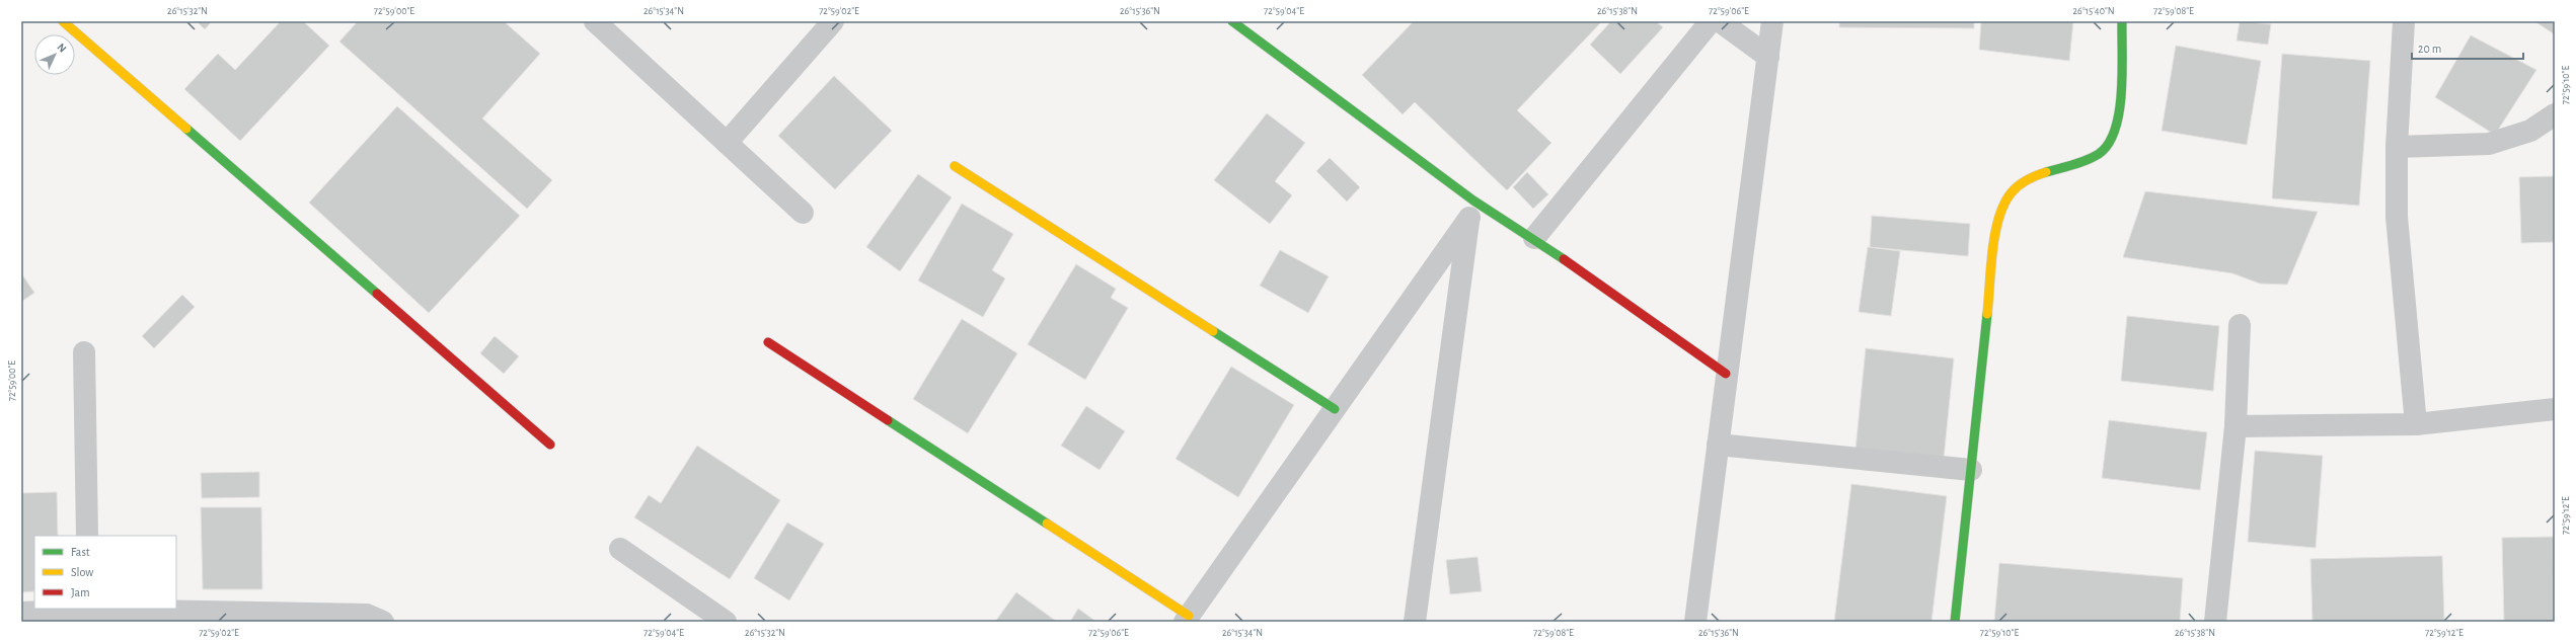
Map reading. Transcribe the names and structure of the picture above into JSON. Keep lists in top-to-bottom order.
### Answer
{
  "legend": ["Fast", "Slow", "Jam"],
  "scale_bar": "20 m",
  "north": "top right",
  "coordinates": [
    "26°15'32\"N",
    "72°59'00\"E",
    "26°15'34\"N",
    "72°59'02\"E",
    "26°15'36\"N",
    "72°59'04\"E",
    "26°15'38\"N",
    "72°59'06\"E",
    "26°15'40\"N",
    "72°59'08\"E",
    "72°59'10\"E",
    "72°59'12\"E"
  ]
}
